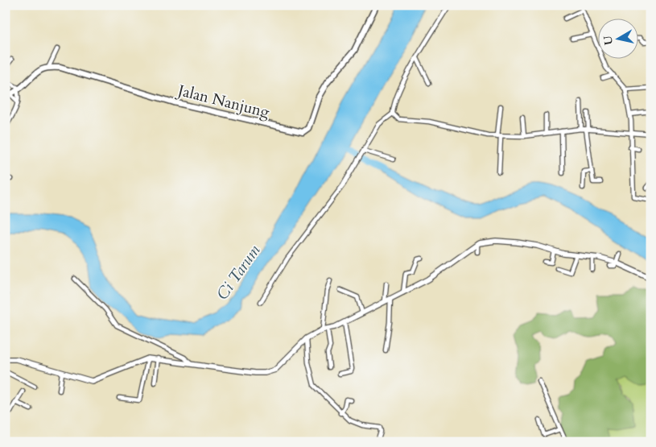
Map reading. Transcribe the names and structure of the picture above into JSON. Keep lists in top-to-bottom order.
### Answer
{
  "streets": {
    "main road": ["Jalan Nanjung"]
  },
  "water": ["Ci Tarum"],
  "north": "left"
}
